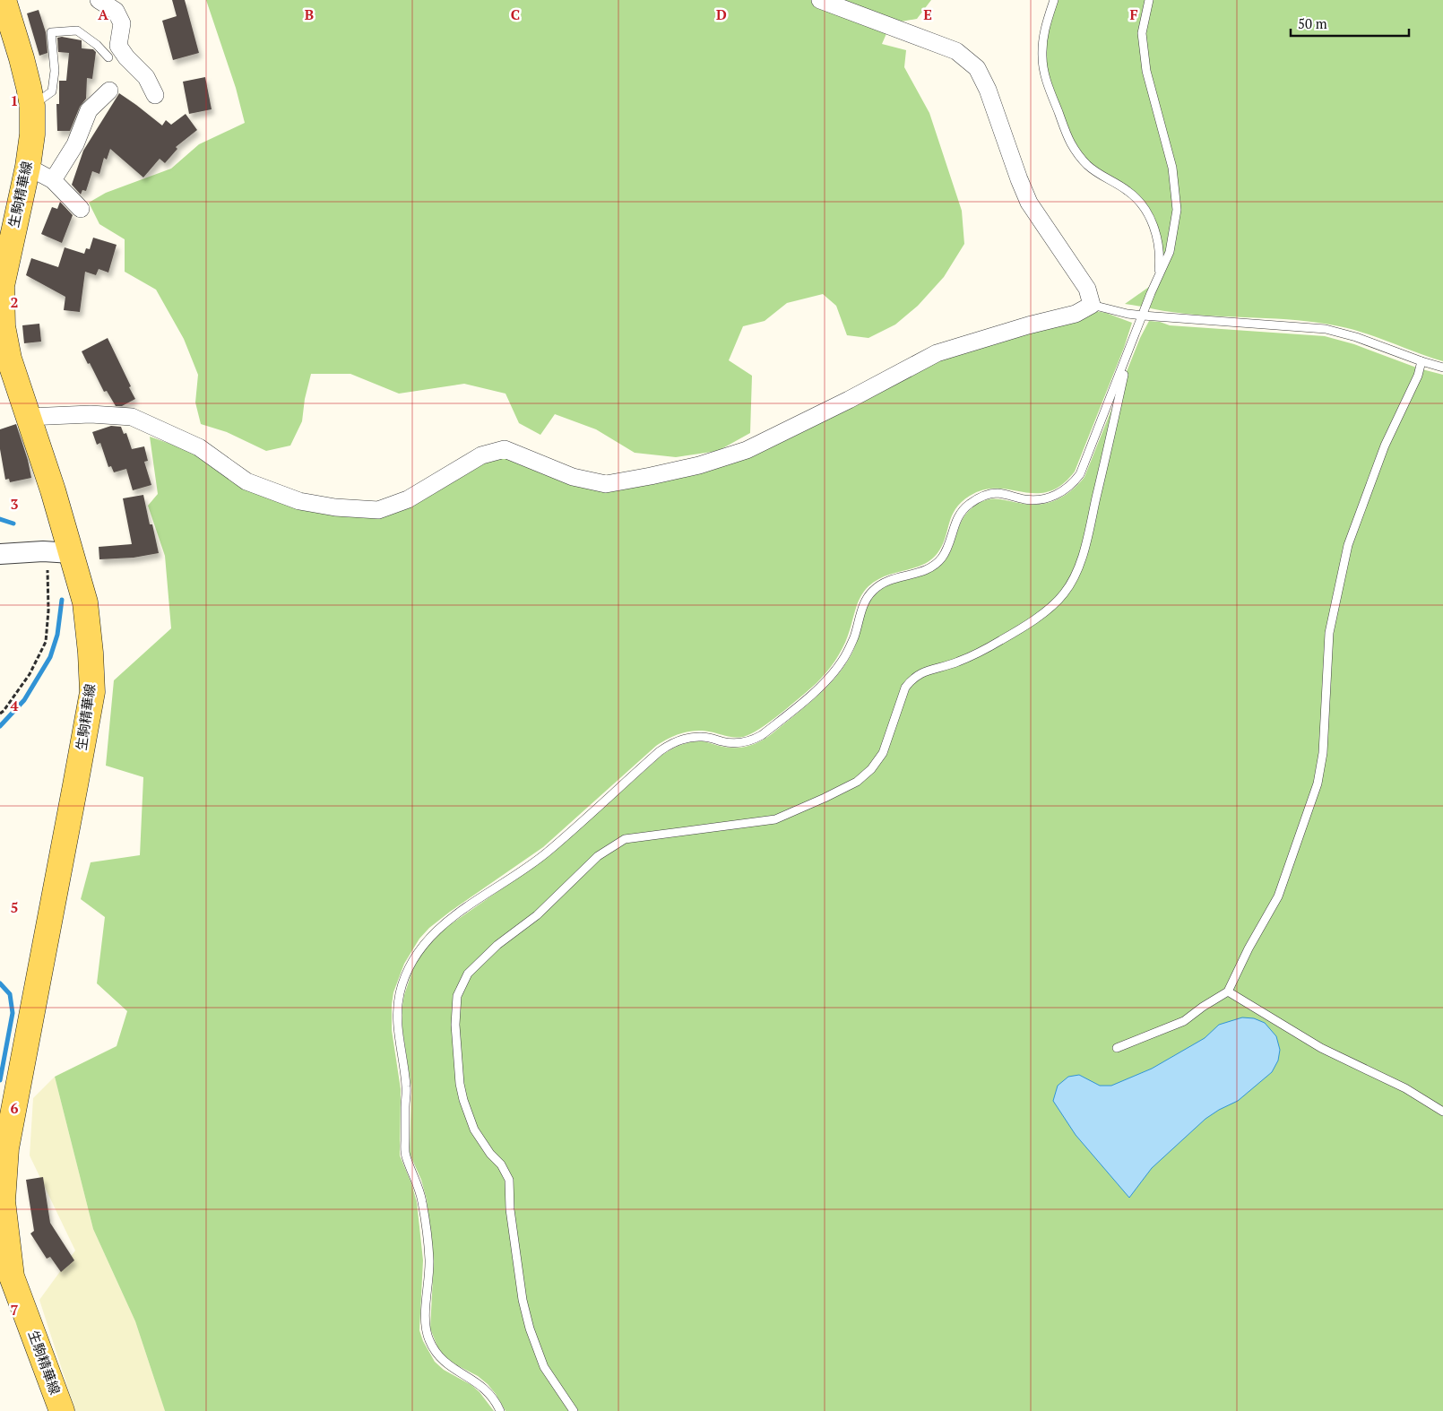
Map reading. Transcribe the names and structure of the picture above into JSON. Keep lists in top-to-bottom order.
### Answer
{
  "streets": {
    "main road": ["生駒精華線"]
  },
  "scale_bar": "50 m",
  "grid": {
    "columns": [
      "A",
      "B",
      "C",
      "D",
      "E",
      "F"
    ],
    "rows": [
      "1",
      "2",
      "3",
      "4",
      "5",
      "6",
      "7"
    ]
  }
}
